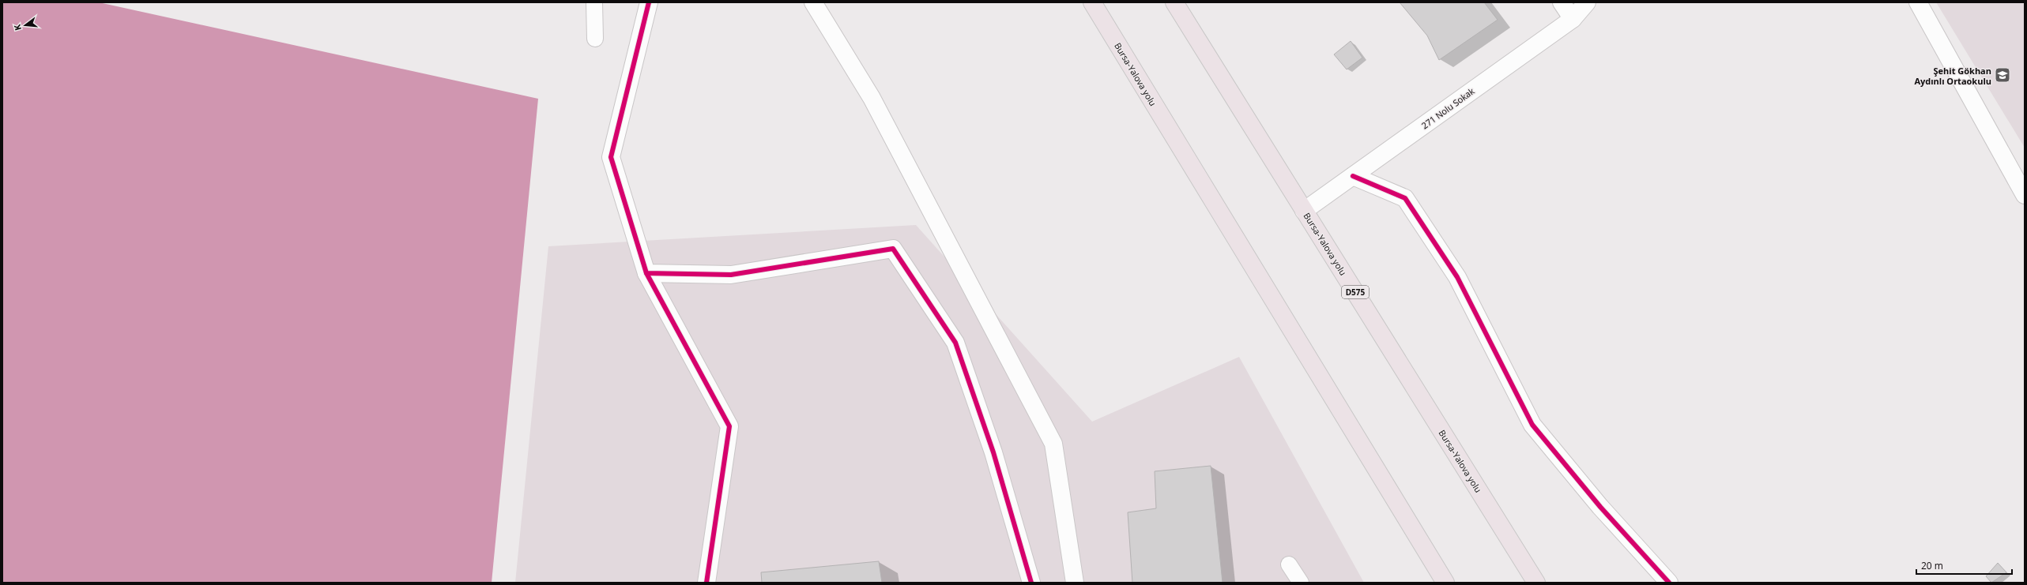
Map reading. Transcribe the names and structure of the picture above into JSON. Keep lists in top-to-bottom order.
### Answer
{
  "streets": {
    "highway": ["Bursa-Yalova yolu", "D575"],
    "street": ["271 Nolu Sokak"]
  },
  "crossings": [
    ["Bursa-Yalova yolu", "271 Nolu Sokak"]
  ],
  "places": {
    "school or university": ["Şehit Gökhan Aydınlı Ortaokulu"]
  },
  "scale_bar": "20 m",
  "north": "left"
}
